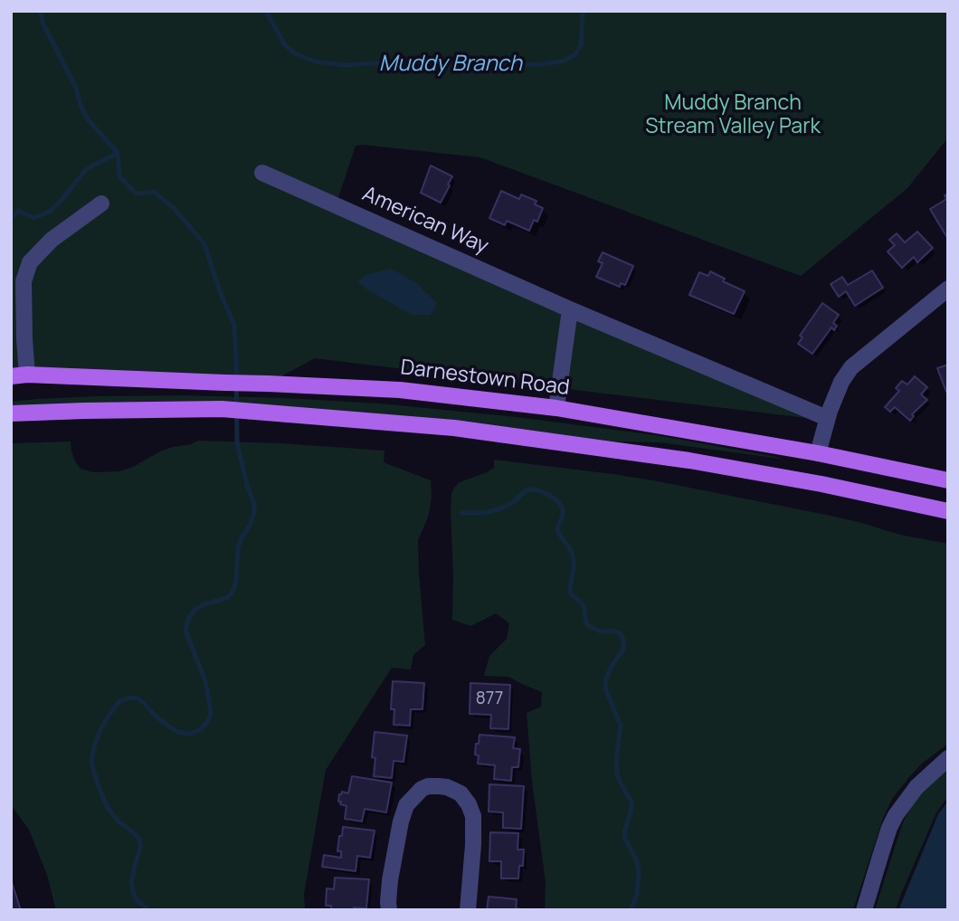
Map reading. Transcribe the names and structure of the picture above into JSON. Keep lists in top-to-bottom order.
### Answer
{
  "streets": {
    "main road": ["Darnestown Road"],
    "street": ["American Way"]
  },
  "water": ["Muddy Branch"],
  "parks": ["Muddy Branch Stream Valley Park"],
  "house_numbers": ["877"]
}
